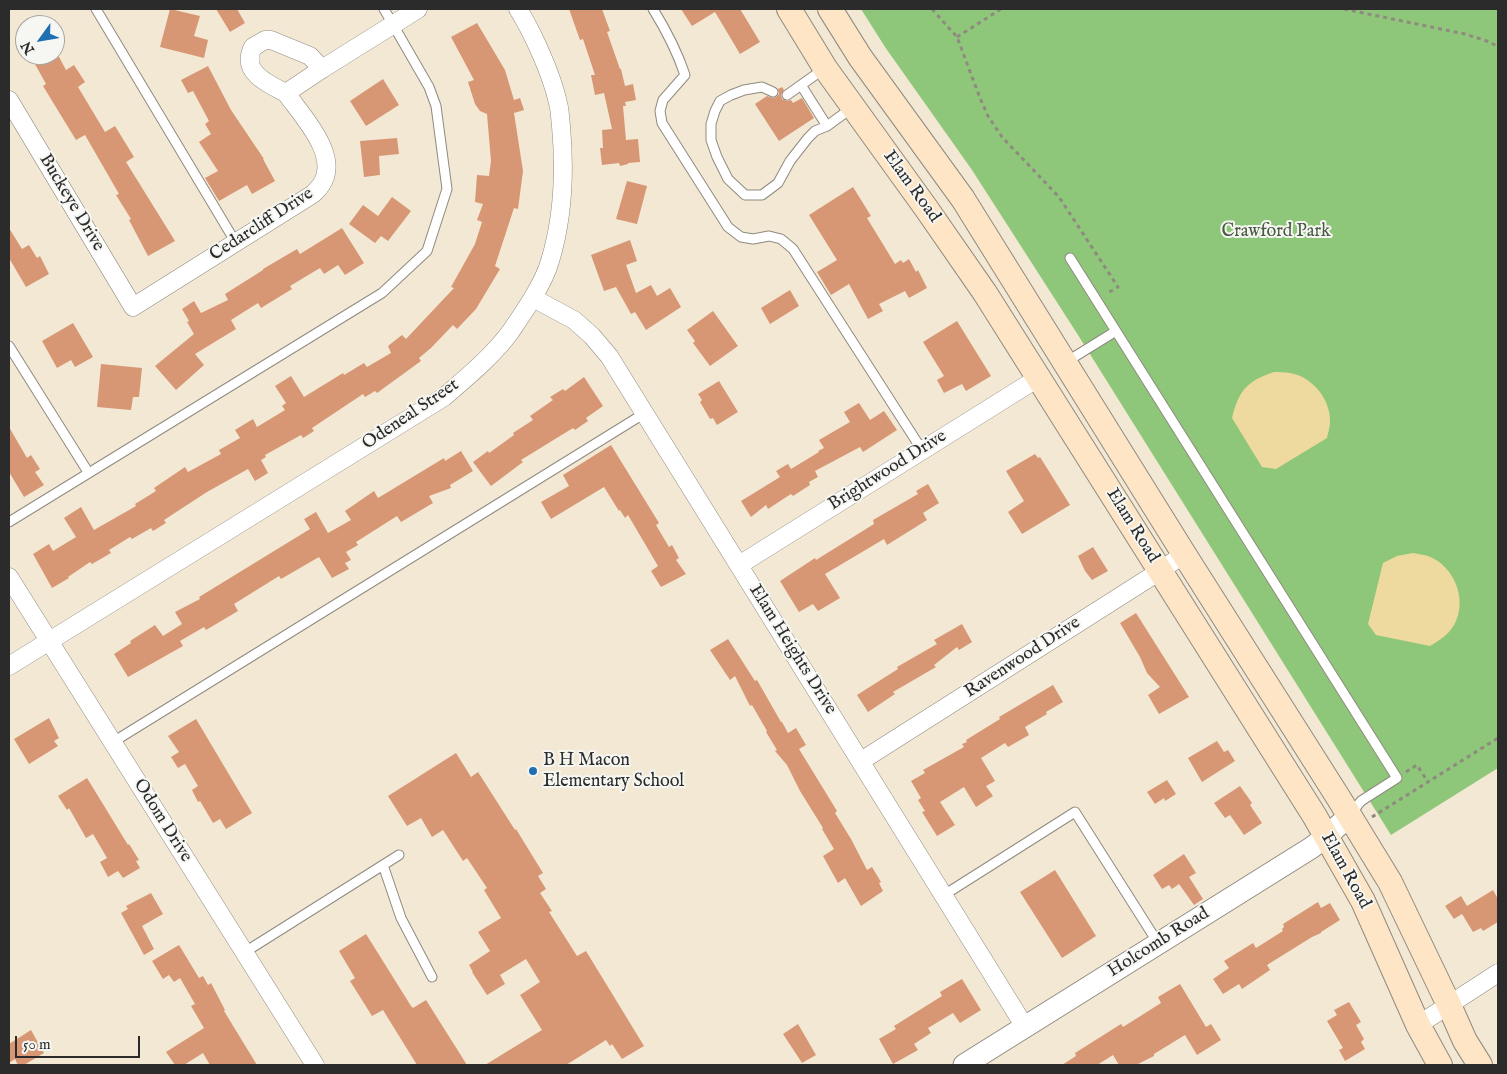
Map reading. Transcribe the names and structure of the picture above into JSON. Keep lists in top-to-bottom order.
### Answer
{
  "streets": {
    "main road": ["Elam Road"],
    "street": [
      "Buckeye Drive",
      "Cedarcliff Drive",
      "Odeneal Street",
      "Brightwood Drive",
      "Elam Heights Drive",
      "Ravenwood Drive",
      "Odom Drive",
      "Holcomb Road"
    ]
  },
  "crossings": [
    ["Elam Road", "Brightwood Drive"],
    ["Elam Road", "Ravenwood Drive"],
    ["Elam Road", "Holcomb Road"],
    ["Buckeye Drive", "Cedarcliff Drive"],
    ["Odeneal Street", "Elam Heights Drive"],
    ["Odeneal Street", "Odom Drive"],
    ["Brightwood Drive", "Elam Heights Drive"],
    ["Elam Heights Drive", "Ravenwood Drive"],
    ["Elam Heights Drive", "Holcomb Road"]
  ],
  "parks": ["Crawford Park"],
  "places": ["B H Macon Elementary School"],
  "scale_bar": "50 m",
  "north": "bottom left"
}
